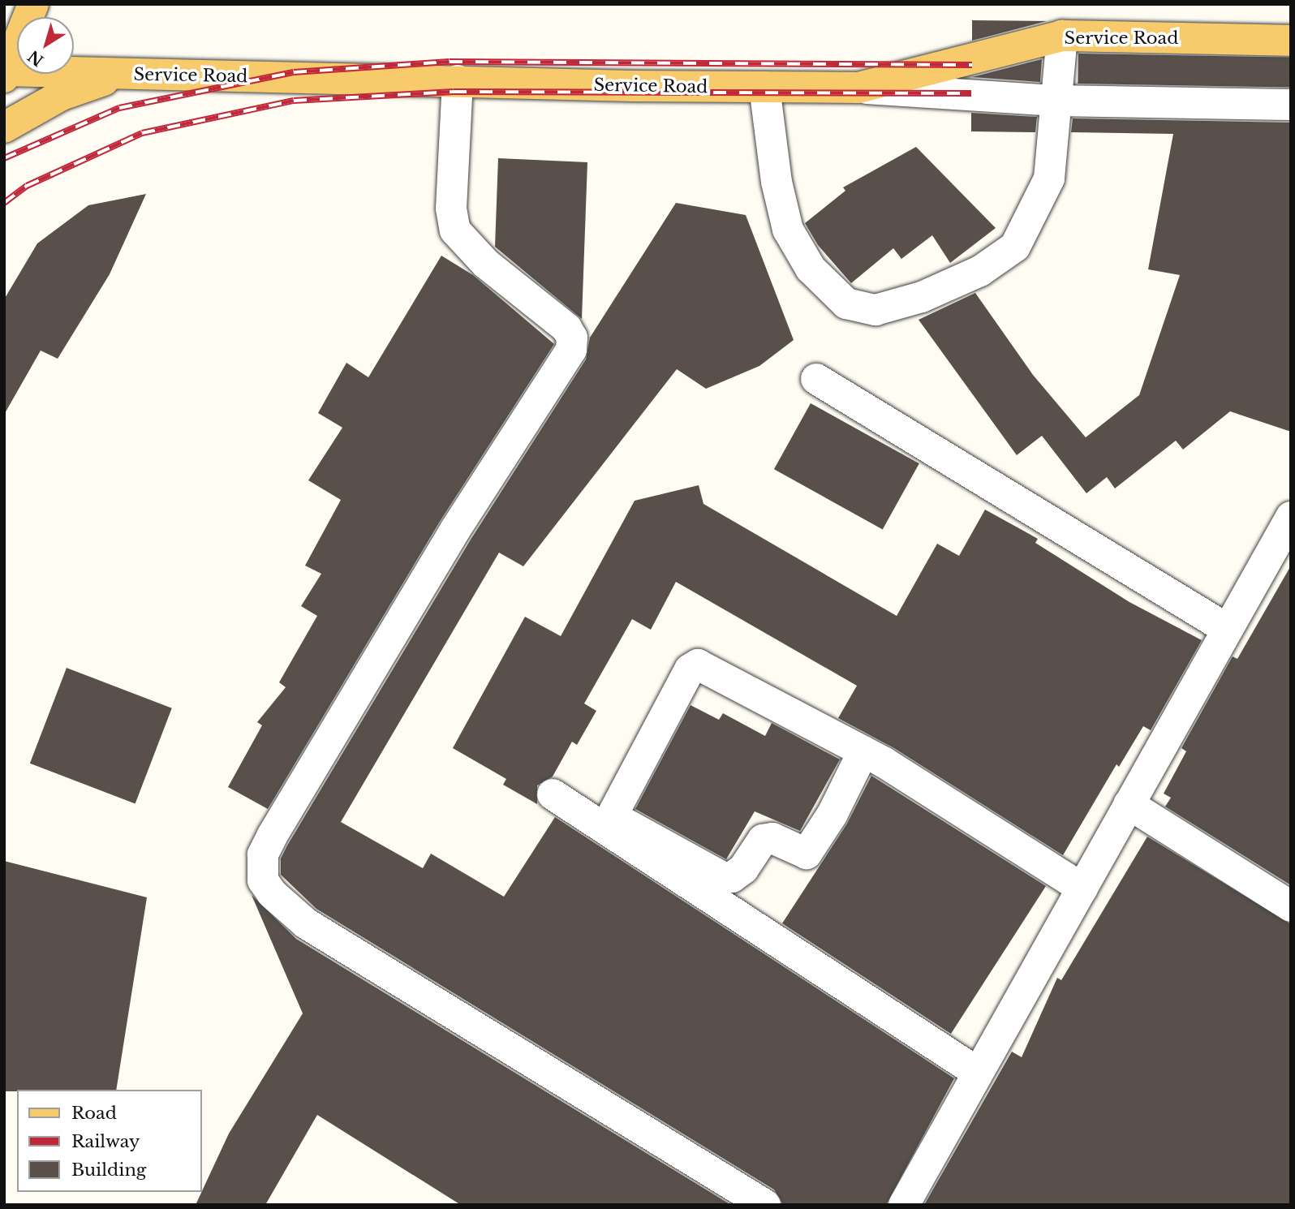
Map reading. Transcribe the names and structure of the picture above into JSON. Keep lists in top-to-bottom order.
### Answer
{
  "streets": {
    "main road": ["Service Road"]
  },
  "legend": ["Road", "Railway", "Building"],
  "north": "bottom left"
}
